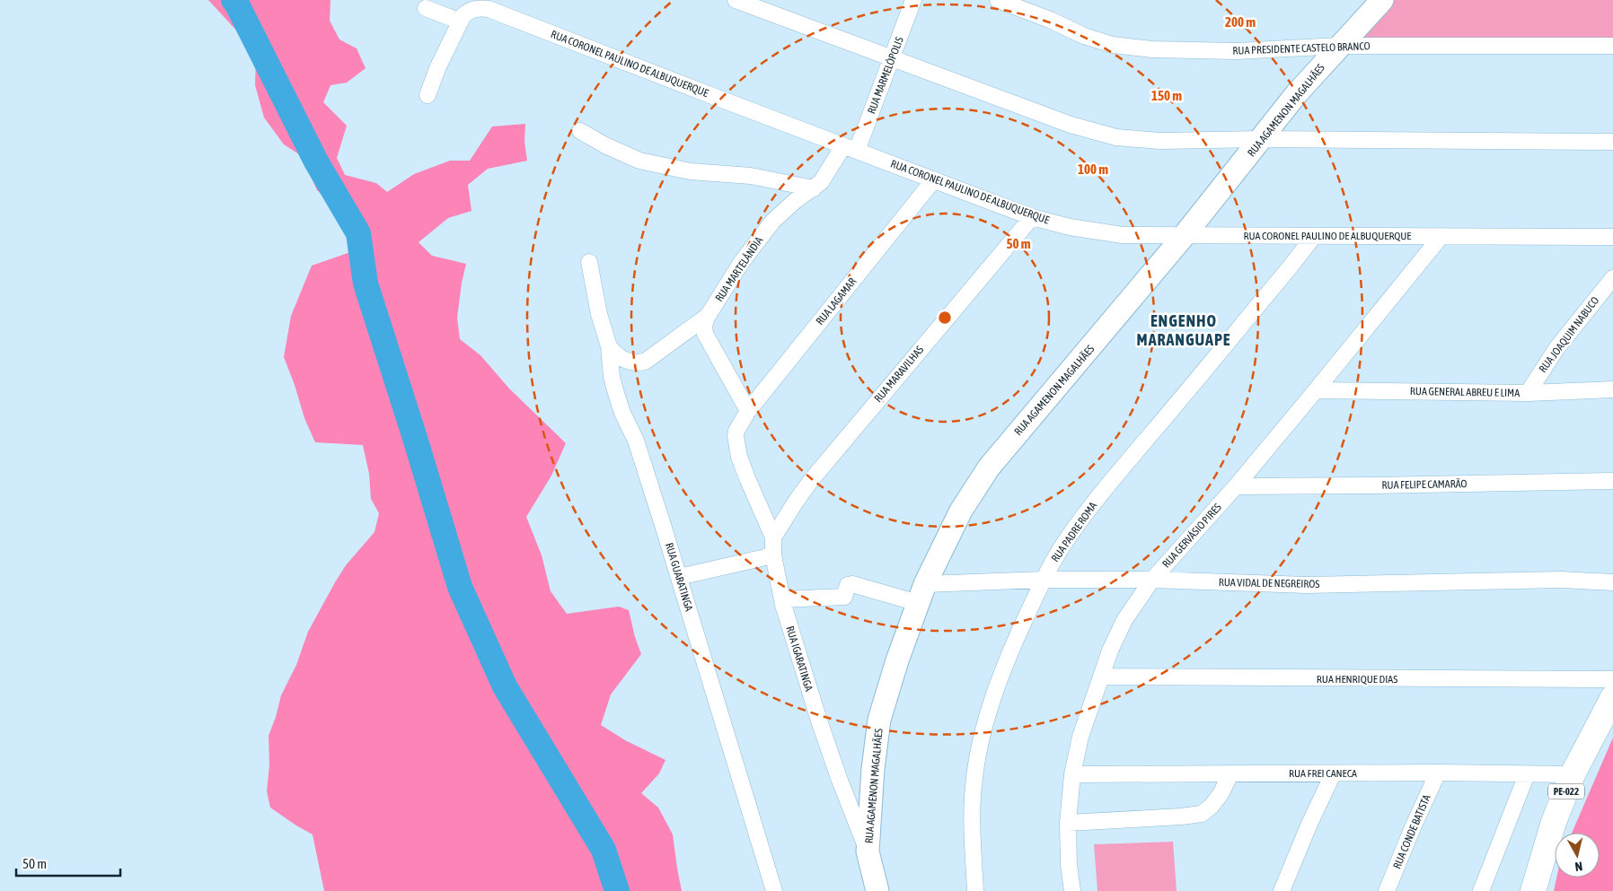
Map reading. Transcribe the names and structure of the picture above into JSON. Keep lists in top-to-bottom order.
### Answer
{
  "streets": {
    "main road": ["PE-022"],
    "street": [
      "RUA PRESIDENTE CASTELO BRANCO",
      "RUA CORONEL PAULINO DE ALBUQUERQUE",
      "RUA MARMELÓPOLIS",
      "RUA AGAMENON MAGALHÃES",
      "RUA MARTELÂNDIA",
      "RUA LAGAMAR",
      "RUA JOAQUIM NABUCO",
      "RUA MARAVILHAS",
      "RUA GENERAL ABREU E LIMA",
      "RUA FELIPE CAMARÃO",
      "RUA PADRE ROMA",
      "RUA GERVÁSIO PIRES",
      "RUA GUARATINGA",
      "RUA VIDAL DE NEGREIROS",
      "RUA IGARATINGA",
      "RUA HENRIQUE DIAS",
      "RUA FREI CANECA",
      "RUA CONDE BATISTA"
    ]
  },
  "crossings": [
    ["RUA PRESIDENTE CASTELO BRANCO", "RUA AGAMENON MAGALHÃES"],
    ["RUA CORONEL PAULINO DE ALBUQUERQUE", "RUA MARMELÓPOLIS"],
    ["RUA CORONEL PAULINO DE ALBUQUERQUE", "RUA AGAMENON MAGALHÃES"],
    ["RUA CORONEL PAULINO DE ALBUQUERQUE", "RUA MARTELÂNDIA"],
    ["RUA CORONEL PAULINO DE ALBUQUERQUE", "RUA LAGAMAR"],
    ["RUA CORONEL PAULINO DE ALBUQUERQUE", "RUA MARAVILHAS"],
    ["RUA CORONEL PAULINO DE ALBUQUERQUE", "RUA PADRE ROMA"],
    ["RUA CORONEL PAULINO DE ALBUQUERQUE", "RUA GERVÁSIO PIRES"],
    ["RUA MARMELÓPOLIS", "RUA MARTELÂNDIA"],
    ["RUA AGAMENON MAGALHÃES", "RUA VIDAL DE NEGREIROS"],
    ["RUA AGAMENON MAGALHÃES", "RUA IGARATINGA"],
    ["RUA MARTELÂNDIA", "RUA LAGAMAR"],
    ["RUA LAGAMAR", "RUA IGARATINGA"],
    ["RUA JOAQUIM NABUCO", "RUA GENERAL ABREU E LIMA"],
    ["RUA MARAVILHAS", "RUA IGARATINGA"],
    ["RUA GENERAL ABREU E LIMA", "RUA GERVÁSIO PIRES"],
    ["RUA FELIPE CAMARÃO", "RUA GERVÁSIO PIRES"],
    ["RUA PADRE ROMA", "RUA VIDAL DE NEGREIROS"],
    ["RUA GERVÁSIO PIRES", "RUA VIDAL DE NEGREIROS"],
    ["RUA GERVÁSIO PIRES", "RUA HENRIQUE DIAS"],
    ["RUA GERVÁSIO PIRES", "RUA FREI CANECA"],
    ["RUA VIDAL DE NEGREIROS", "RUA IGARATINGA"],
    ["RUA FREI CANECA", "PE-022"],
    ["RUA FREI CANECA", "RUA CONDE BATISTA"]
  ],
  "districts": ["ENGENHO MARANGUAPE"],
  "scale_bar": "50 m",
  "north": "bottom",
  "rings": [
    "200 m",
    "150 m",
    "100 m",
    "50 m"
  ]
}
